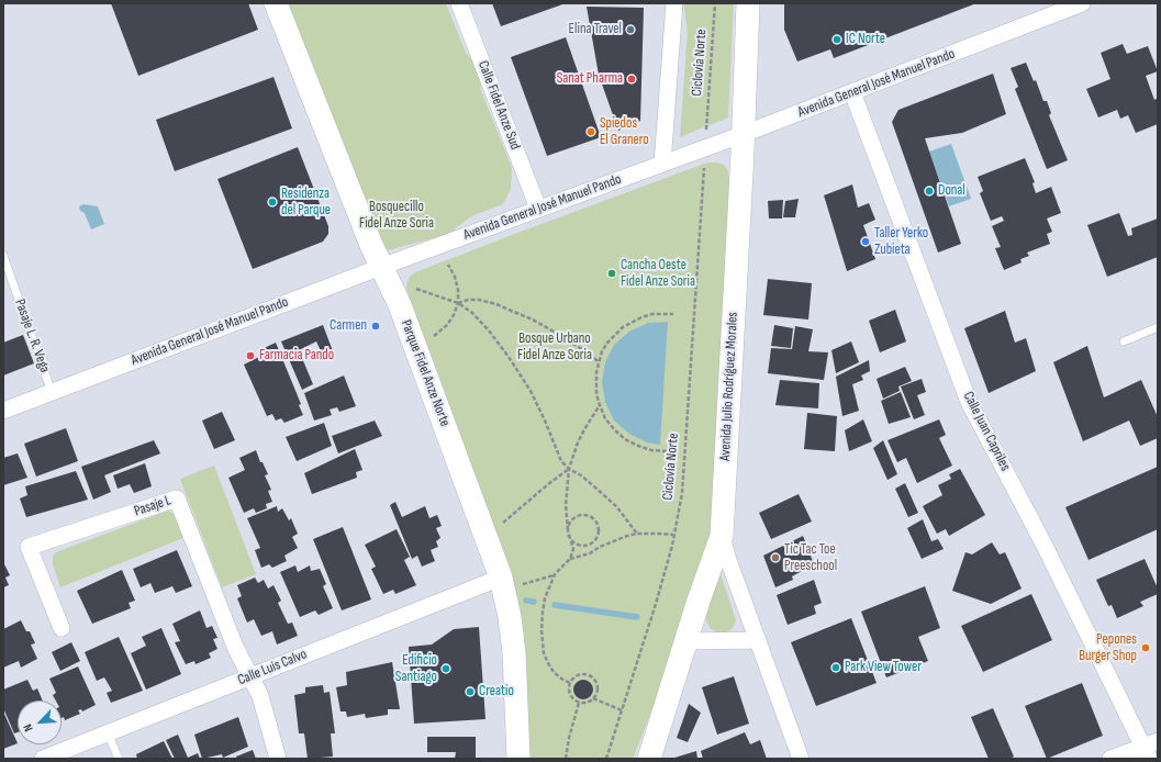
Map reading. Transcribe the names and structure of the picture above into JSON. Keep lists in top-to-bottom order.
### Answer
{
  "streets": {
    "street": [
      "Avenida General José Manuel Pando",
      "Calle Fidel Anze Sud",
      "Parque Fidel Anze Norte",
      "Avenida Julio Rodríguez Morales",
      "Calle Juan Capriles",
      "Pasaje L",
      "Calle Luis Calvo"
    ],
    "lane": ["Pasaje L. R. Vega"],
    "path": ["Ciclovía Norte"]
  },
  "crossings": [
    ["Avenida General José Manuel Pando", "Calle Fidel Anze Sud"],
    ["Avenida General José Manuel Pando", "Pasaje L. R. Vega"],
    ["Avenida General José Manuel Pando", "Parque Fidel Anze Norte"],
    ["Avenida General José Manuel Pando", "Avenida Julio Rodríguez Morales"],
    ["Avenida General José Manuel Pando", "Calle Juan Capriles"],
    ["Parque Fidel Anze Norte", "Calle Luis Calvo"],
    ["Pasaje L", "Calle Luis Calvo"]
  ],
  "parks": ["Bosquecillo Fidel Anze Soria", "Bosque Urbano Fidel Anze Soria"],
  "places": [
    "Elina Travel",
    "IC Norte",
    "Sanat Pharma",
    "Spiedos El Granero",
    "Donal",
    "Residenza del Parque",
    "Taller Yerko Zubieta",
    "Cancha Oeste Fidel Anze Soria",
    "Carmen",
    "Farmacia Pando",
    "Tic Tac Toe Preeschool",
    "Pepones Burger Shop",
    "Park View Tower",
    "Edificio Santiago",
    "Creatio"
  ],
  "north": "bottom left"
}
